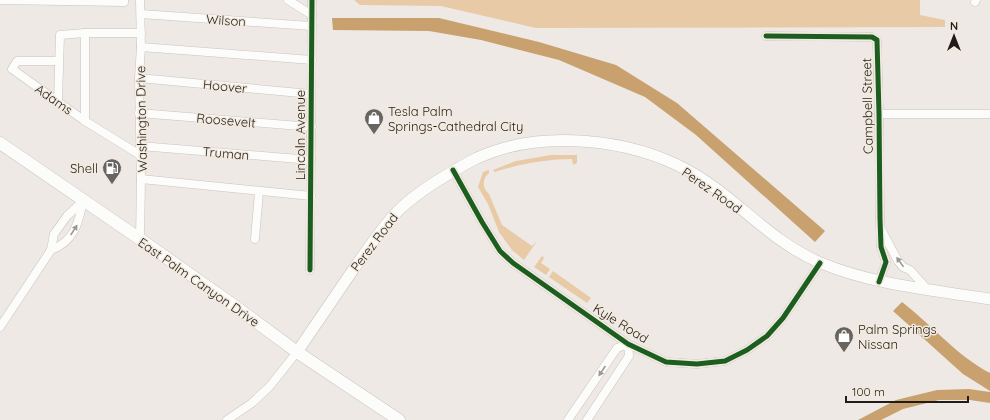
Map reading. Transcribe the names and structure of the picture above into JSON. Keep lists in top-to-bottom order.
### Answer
{
  "streets": {
    "main road": ["Perez Road", "East Palm Canyon Drive"],
    "street": [
      "Wilson",
      "Hoover",
      "Adams",
      "Campbell Street",
      "Washington Drive",
      "Roosevelt",
      "Lincoln Avenue",
      "Truman",
      "Kyle Road"
    ]
  },
  "crossings": [
    ["Wilson", "Washington Drive"],
    ["Wilson", "Lincoln Avenue"],
    ["Hoover", "Washington Drive"],
    ["Hoover", "Lincoln Avenue"],
    ["Adams", "Washington Drive"],
    ["Adams", "Truman"],
    ["Campbell Street", "Perez Road"],
    ["Washington Drive", "Roosevelt"],
    ["Washington Drive", "Truman"],
    ["Washington Drive", "East Palm Canyon Drive"],
    ["Roosevelt", "Lincoln Avenue"],
    ["Lincoln Avenue", "Truman"],
    ["Perez Road", "East Palm Canyon Drive"],
    ["Perez Road", "Kyle Road"]
  ],
  "places": {
    "shop": ["Tesla Palm Springs-Cathedral City", "Palm Springs Nissan"],
    "fuel station": ["Shell"]
  },
  "scale_bar": "100 m",
  "north": "top"
}
